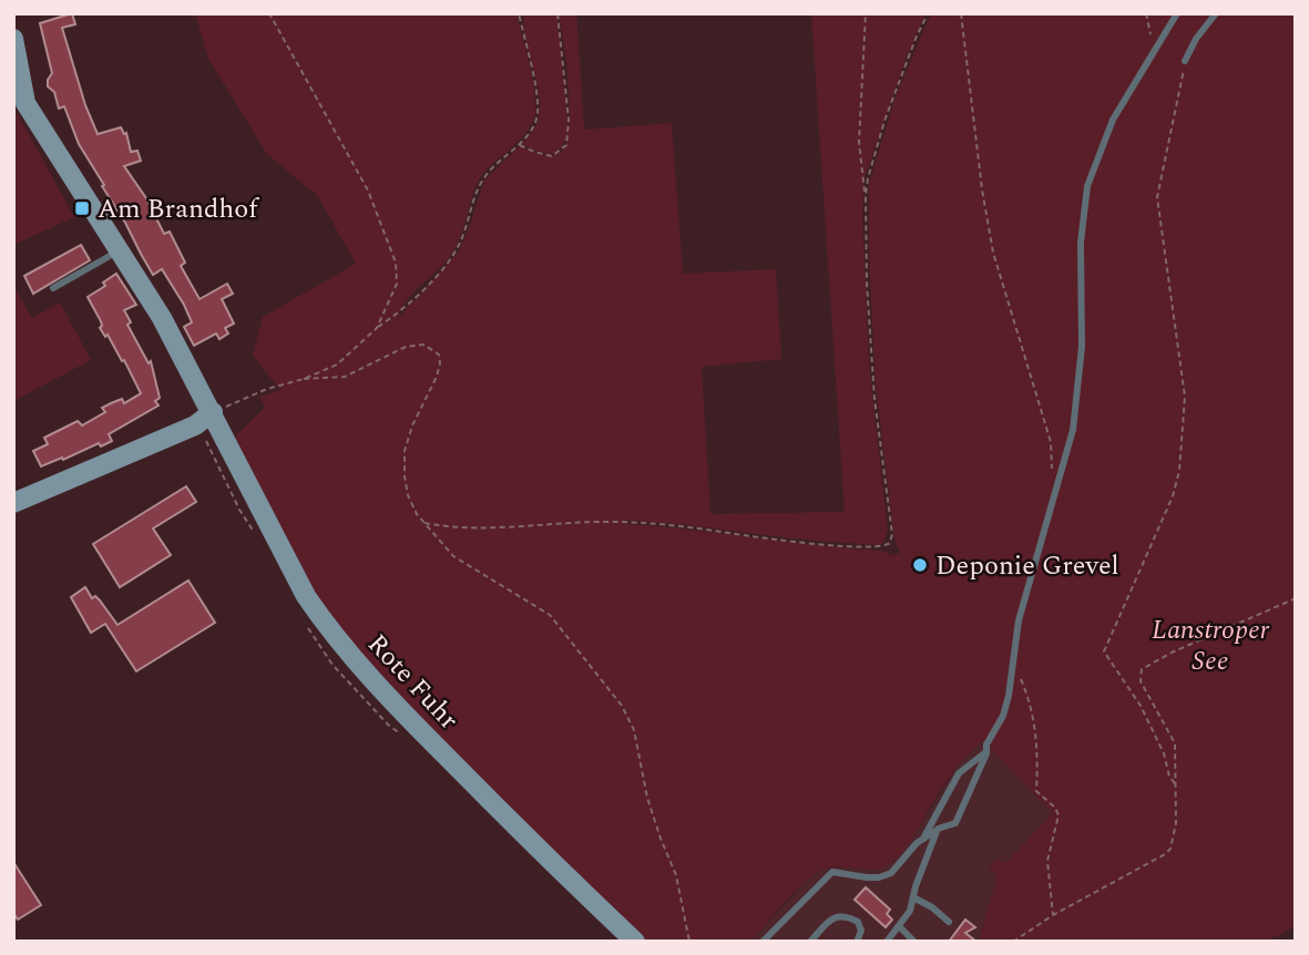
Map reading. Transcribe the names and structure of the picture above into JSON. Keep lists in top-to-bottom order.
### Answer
{
  "streets": {
    "main road": ["Rote Fuhr"]
  },
  "parks": ["Lanstroper See"],
  "places": {
    "transit": ["Am Brandhof"],
    "other": ["Deponie Grevel"]
  }
}
